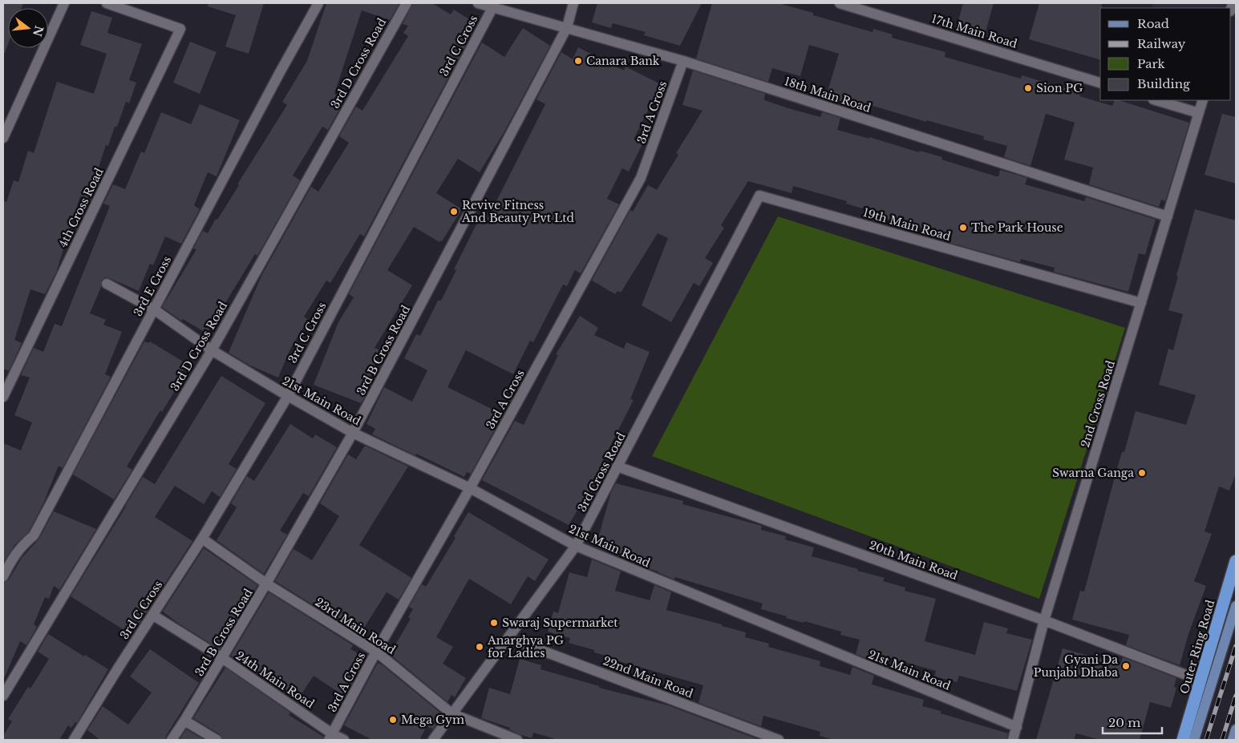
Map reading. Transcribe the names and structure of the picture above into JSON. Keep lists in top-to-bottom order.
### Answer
{
  "streets": {
    "highway": ["Outer Ring Road"],
    "street": [
      "17th Main Road",
      "3rd C Cross",
      "3rd D Cross Road",
      "18th Main Road",
      "3rd A Cross",
      "4th Cross Road",
      "19th Main Road",
      "3rd E Cross",
      "3rd B Cross Road",
      "21st Main Road",
      "2nd Cross Road",
      "3rd Cross Road",
      "20th Main Road",
      "23rd Main Road",
      "22nd Main Road",
      "24th Main Road"
    ]
  },
  "crossings": [
    ["3rd C Cross", "18th Main Road"],
    ["3rd C Cross", "21st Main Road"],
    ["3rd C Cross", "23rd Main Road"],
    ["3rd C Cross", "24th Main Road"],
    ["3rd D Cross Road", "21st Main Road"],
    ["18th Main Road", "3rd A Cross"],
    ["18th Main Road", "3rd B Cross Road"],
    ["18th Main Road", "2nd Cross Road"],
    ["3rd A Cross", "21st Main Road"],
    ["3rd A Cross", "23rd Main Road"],
    ["3rd A Cross", "24th Main Road"],
    ["19th Main Road", "2nd Cross Road"],
    ["19th Main Road", "3rd Cross Road"],
    ["3rd E Cross", "21st Main Road"],
    ["3rd B Cross Road", "21st Main Road"],
    ["3rd B Cross Road", "23rd Main Road"],
    ["3rd B Cross Road", "24th Main Road"],
    ["21st Main Road", "2nd Cross Road"],
    ["21st Main Road", "3rd Cross Road"],
    ["2nd Cross Road", "20th Main Road"],
    ["3rd Cross Road", "20th Main Road"],
    ["3rd Cross Road", "23rd Main Road"],
    ["3rd Cross Road", "22nd Main Road"],
    ["20th Main Road", "Outer Ring Road"]
  ],
  "places": [
    "Canara Bank",
    "Sion PG",
    "Revive Fitness And Beauty Pvt Ltd",
    "The Park House",
    "Swarna Ganga",
    "Swaraj Supermarket",
    "Anarghya PG for Ladies",
    "Gyani Da Punjabi Dhaba",
    "Mega Gym"
  ],
  "legend": [
    "Road",
    "Railway",
    "Park",
    "Building"
  ],
  "scale_bar": "20 m",
  "north": "right"
}
